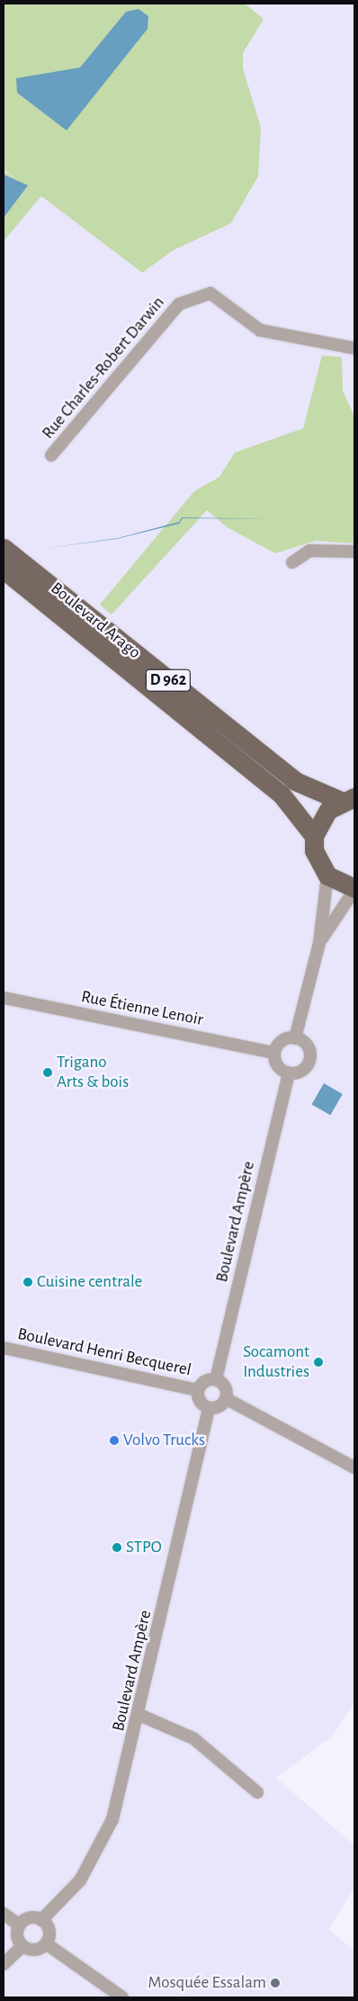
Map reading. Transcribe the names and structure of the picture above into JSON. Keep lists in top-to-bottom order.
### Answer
{
  "streets": {
    "main road": ["Boulevard Arago", "D 962"],
    "street": [
      "Rue Charles-Robert Darwin",
      "Rue Étienne Lenoir",
      "Boulevard Ampère",
      "Boulevard Henri Becquerel"
    ]
  },
  "crossings": [
    ["Rue Étienne Lenoir", "Boulevard Ampère"],
    ["Boulevard Ampère", "Boulevard Henri Becquerel"]
  ],
  "places": [
    "Trigano Arts & bois",
    "Cuisine centrale",
    "Socamont Industries",
    "Volvo Trucks",
    "STPO",
    "Mosquée Essalam"
  ]
}
